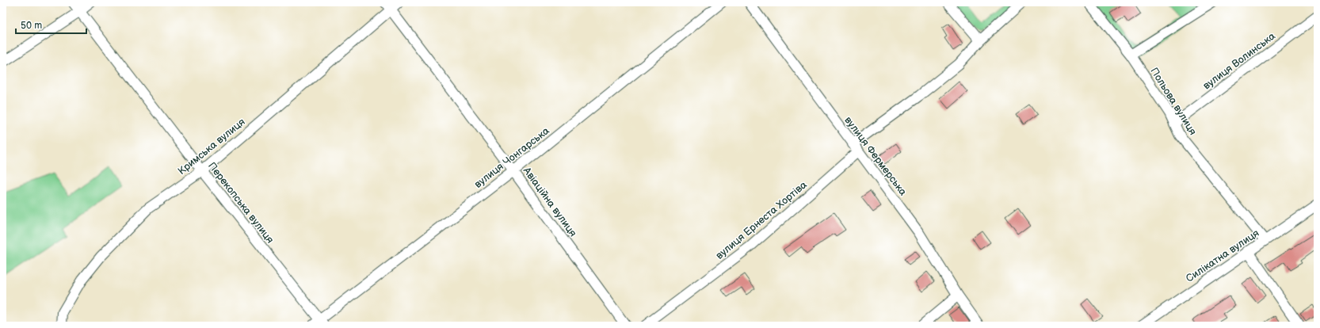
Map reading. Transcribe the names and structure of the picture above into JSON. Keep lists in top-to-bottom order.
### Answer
{
  "streets": {
    "street": [
      "вулиця Волинська",
      "Польова вулиця",
      "Кримська вулиця",
      "вулиця Фермерська",
      "вулиця Чонгарська",
      "Авіаційна вулиця",
      "Перекопська вулиця",
      "вулиця Ернеста Хортіва",
      "Силікатна вулиця"
    ]
  },
  "crossings": [
    ["вулиця Волинська", "Польова вулиця"],
    ["Польова вулиця", "Силікатна вулиця"],
    ["Кримська вулиця", "Авіаційна вулиця"],
    ["Кримська вулиця", "Перекопська вулиця"],
    ["вулиця Фермерська", "вулиця Ернеста Хортіва"],
    ["вулиця Чонгарська", "Авіаційна вулиця"],
    ["вулиця Чонгарська", "Перекопська вулиця"]
  ],
  "scale_bar": "50 m"
}
